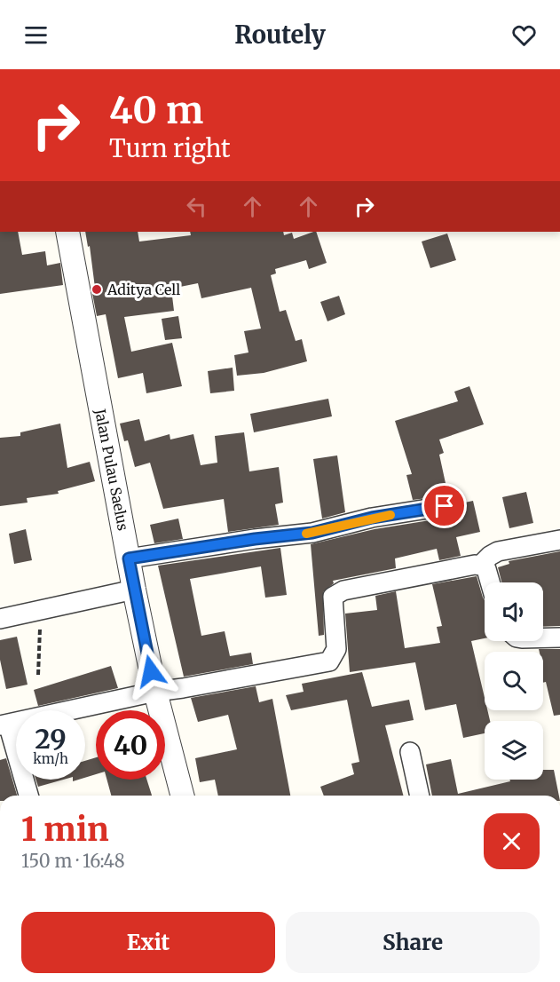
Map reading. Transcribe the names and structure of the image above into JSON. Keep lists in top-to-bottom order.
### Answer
{
  "streets": {
    "street": ["Jalan Pulau Saelus"]
  },
  "places": ["Aditya Cell"],
  "page": {
    "header": "Routely",
    "turn": ["40 m", "Turn right"],
    "speed": "29 km/h",
    "limit": "40",
    "heading": ["1 min", "150 m · 16:48"],
    "buttons": ["Exit", "Share"]
  }
}
